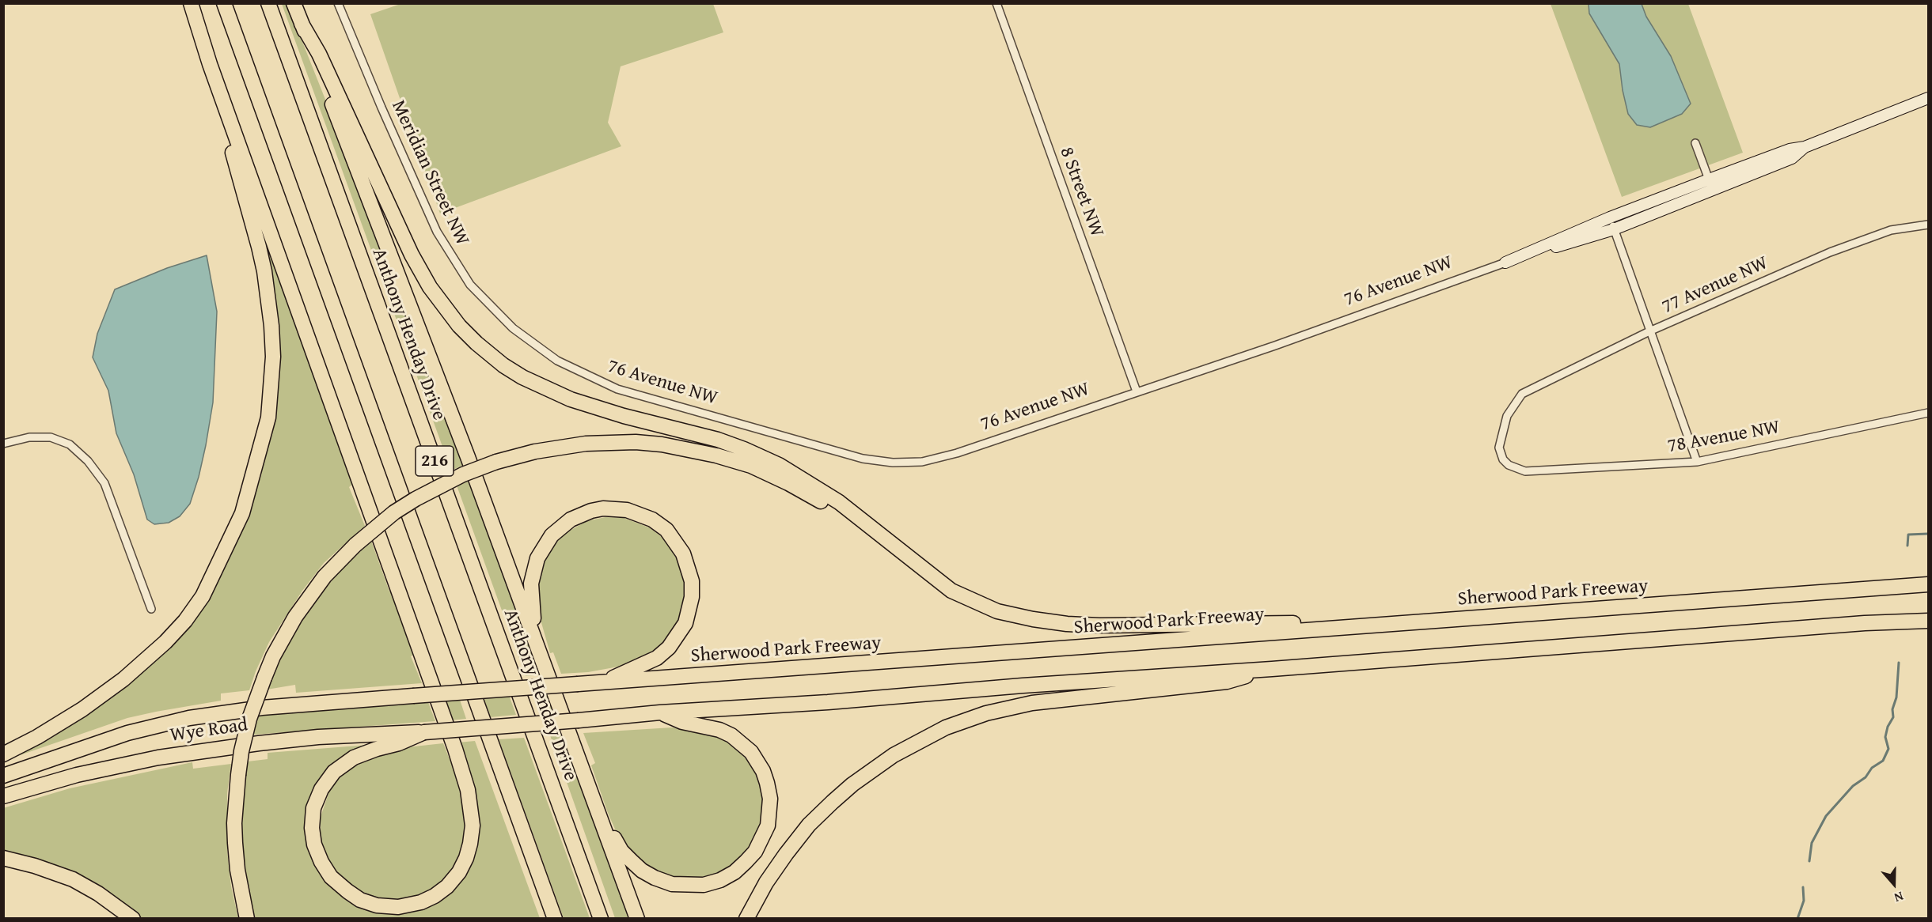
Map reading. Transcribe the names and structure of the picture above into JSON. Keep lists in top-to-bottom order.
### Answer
{
  "streets": {
    "highway": [
      "Anthony Henday Drive",
      "216",
      "Sherwood Park Freeway",
      "Wye Road"
    ],
    "street": [
      "Meridian Street NW",
      "8 Street NW",
      "76 Avenue NW",
      "77 Avenue NW",
      "78 Avenue NW"
    ]
  },
  "crossings": [
    ["Meridian Street NW", "76 Avenue NW"],
    ["8 Street NW", "76 Avenue NW"],
    ["77 Avenue NW", "78 Avenue NW"],
    ["Sherwood Park Freeway", "Wye Road"]
  ],
  "north": "bottom"
}
